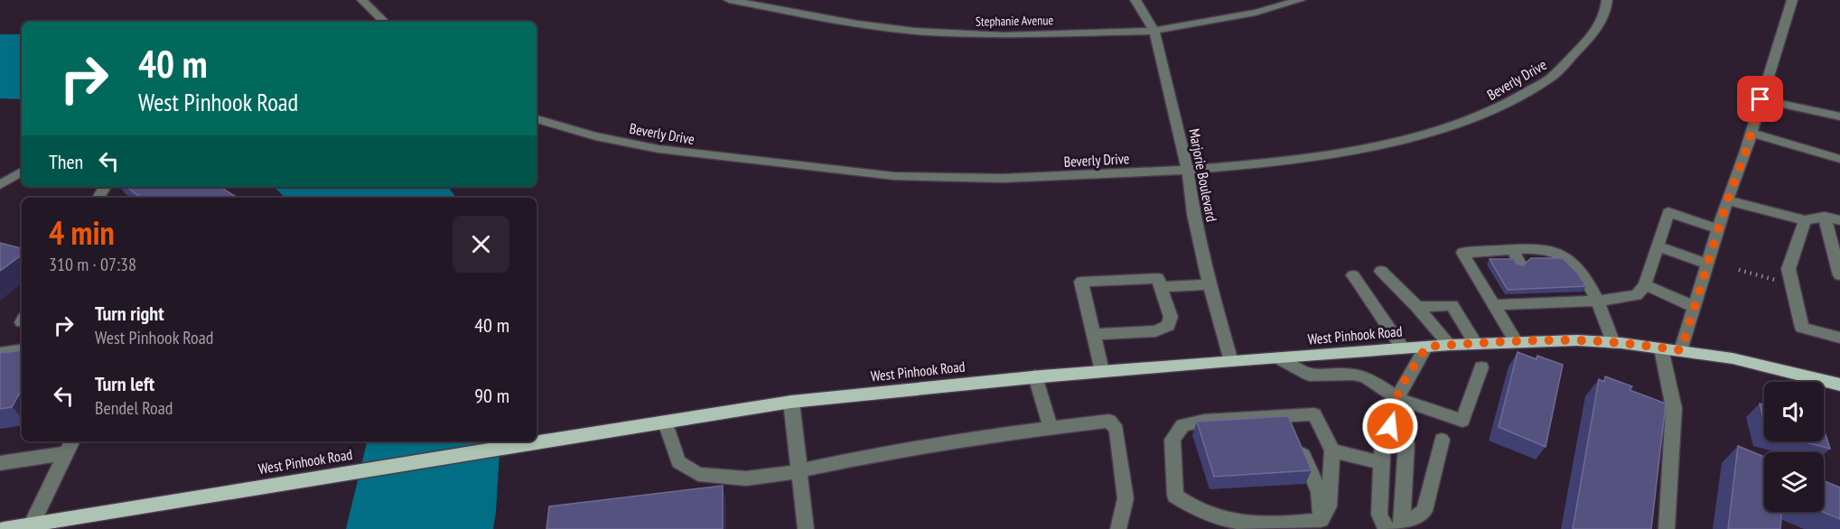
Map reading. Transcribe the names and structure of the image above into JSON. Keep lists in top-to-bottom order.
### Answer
{
  "streets": {
    "main road": ["West Pinhook Road"],
    "street": ["Stephanie Avenue", "Beverly Drive", "Marjorie Boulevard"]
  },
  "crossings": [
    ["Stephanie Avenue", "Marjorie Boulevard"],
    ["Beverly Drive", "Marjorie Boulevard"],
    ["Marjorie Boulevard", "West Pinhook Road"]
  ],
  "page": {
    "turn": ["40 m", "West Pinhook Road"],
    "then": "Then",
    "heading": ["4 min", "310 m · 07:38"],
    "list": [
      {
        "name": "Turn right",
        "note": "West Pinhook Road",
        "value": "40 m"
      },
      {
        "name": "Turn left",
        "note": "Bendel Road",
        "value": "90 m"
      }
    ]
  }
}
